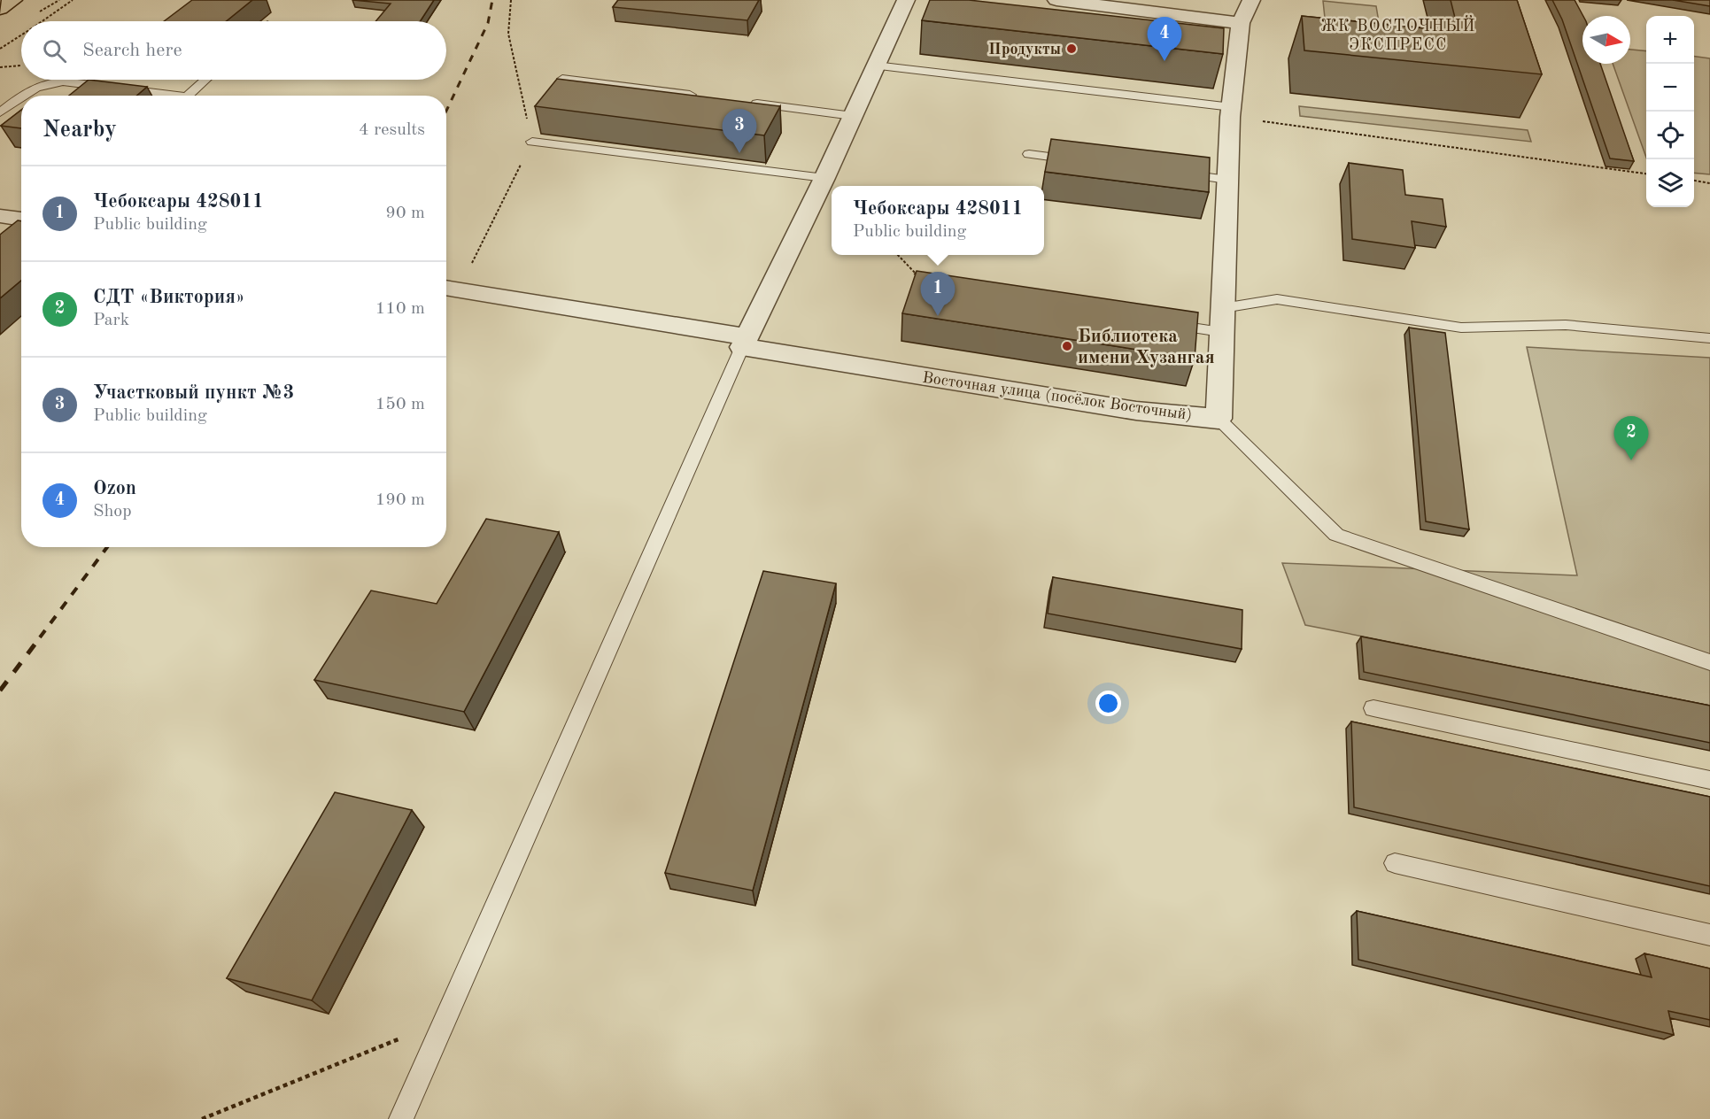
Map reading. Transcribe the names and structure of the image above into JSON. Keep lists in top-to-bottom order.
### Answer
{
  "streets": {
    "street": ["Восточная улица (посёлок Восточный)"]
  },
  "districts": ["ЖК ВОСТОЧНЫЙ ЭКСПРЕСС"],
  "places": ["Продукты", "Библиотека имени Хузангая"],
  "north": "right",
  "page": {
    "map_buttons": ["+", "−"],
    "pins": [
      "4",
      "3",
      "1",
      "2"
    ],
    "search": "Search here",
    "heading": ["Nearby", "4 results"],
    "list": [
      {
        "mark": "1",
        "name": "Чебоксары 428011",
        "note": "Public building",
        "value": "90 m"
      },
      {
        "mark": "2",
        "name": "СДТ «Виктория»",
        "note": "Park",
        "value": "110 m"
      },
      {
        "mark": "3",
        "name": "Участковый пункт №3",
        "note": "Public building",
        "value": "150 m"
      },
      {
        "mark": "4",
        "name": "Ozon",
        "note": "Shop",
        "value": "190 m"
      }
    ],
    "popup": ["Чебоксары 428011", "Public building"]
  }
}
